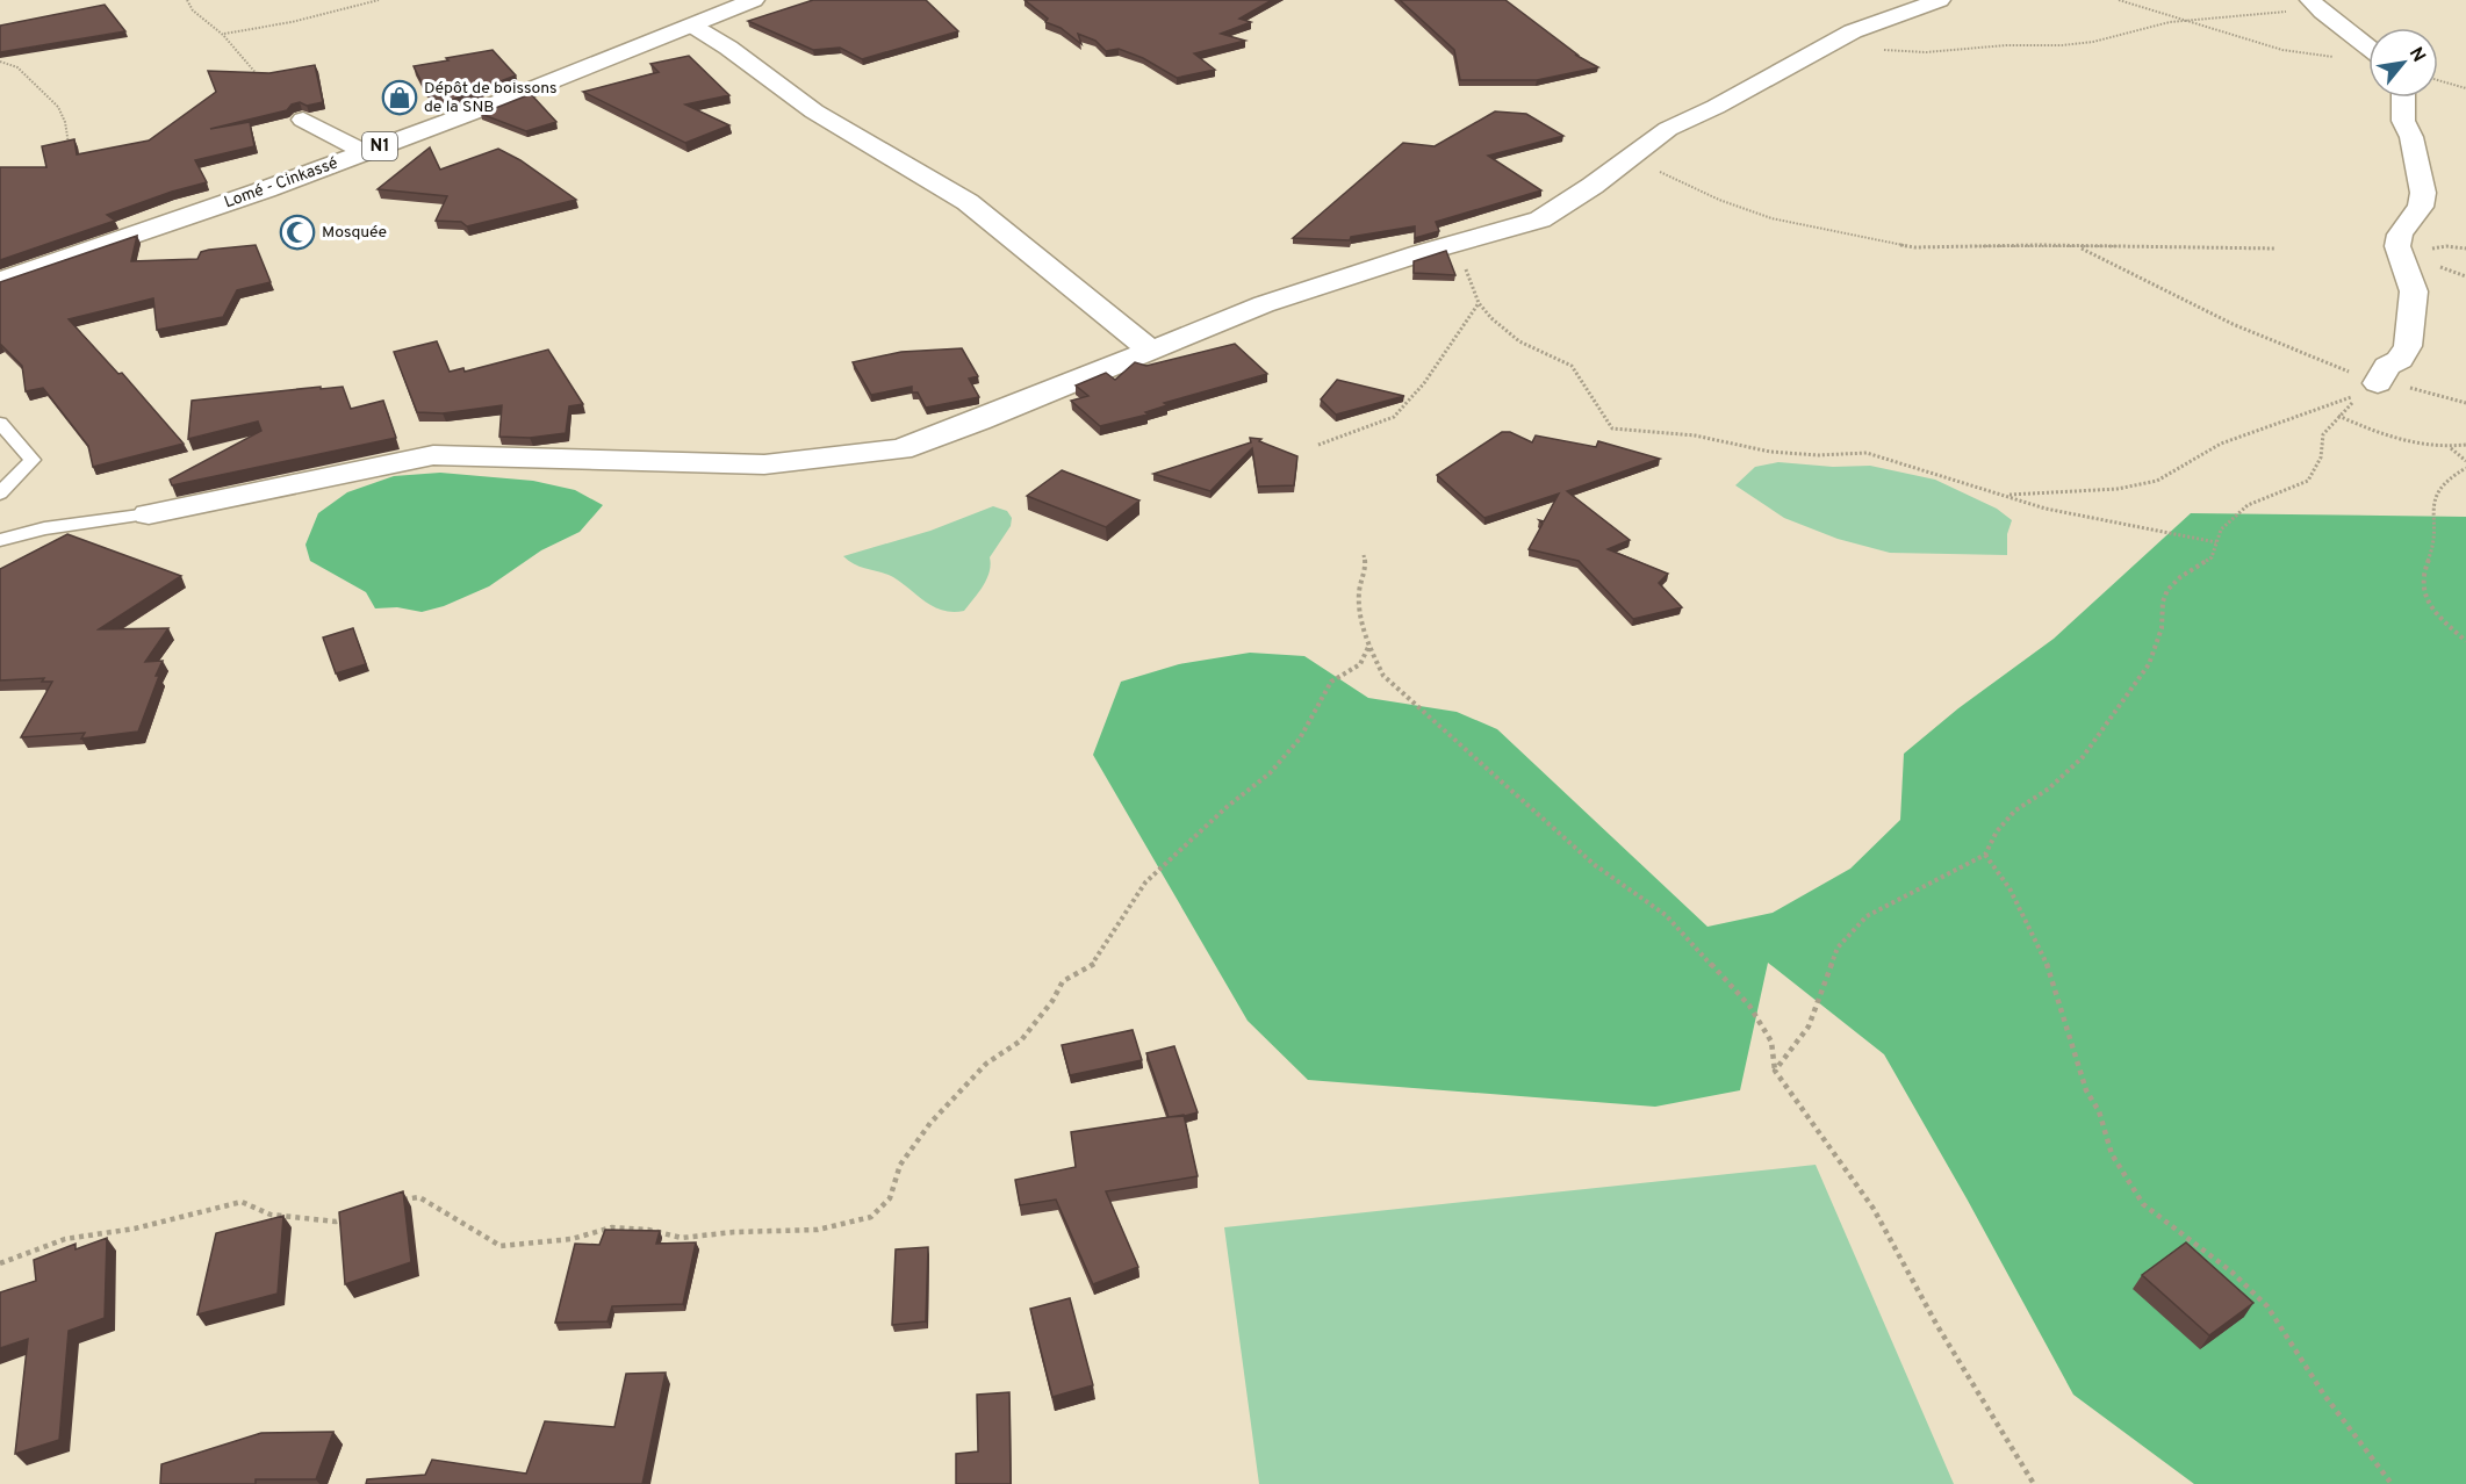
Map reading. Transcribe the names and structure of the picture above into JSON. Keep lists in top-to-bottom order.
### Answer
{
  "streets": {
    "main road": ["N1", "Lomé - Cinkassé"]
  },
  "places": {
    "shop": ["Dépôt de boissons de la SNB"],
    "mosque": ["Mosquée"]
  },
  "north": "top right"
}
